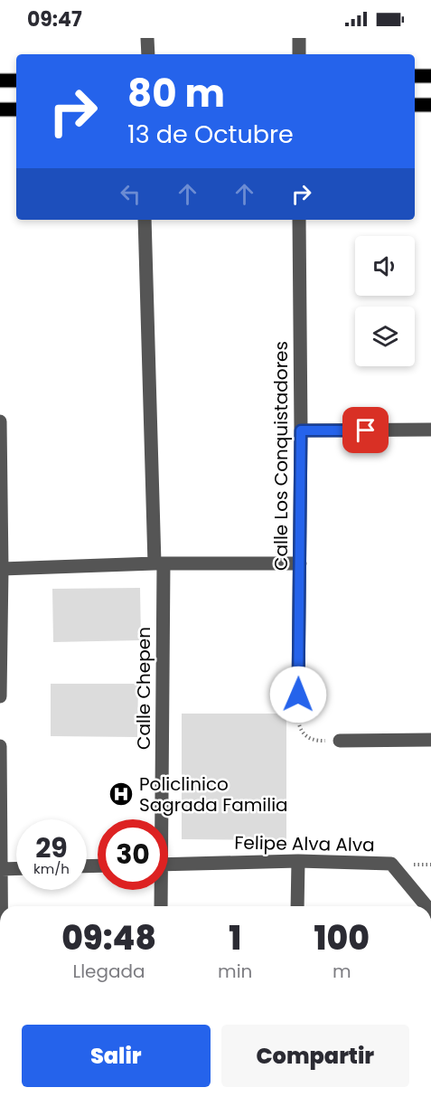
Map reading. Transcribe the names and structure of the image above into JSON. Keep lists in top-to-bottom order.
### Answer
{
  "streets": {
    "street": ["Calle Los Conquistadores", "Calle Chepen", "Felipe Alva Alva"]
  },
  "places": {
    "hospital": ["Policlinico Sagrada Familia"]
  },
  "page": {
    "status": "09:47",
    "turn": ["80 m", "13 de Octubre"],
    "speed": "29 km/h",
    "limit": "30",
    "eta": [
      "09:48",
      "Llegada",
      "1",
      "min",
      "100",
      "m"
    ],
    "buttons": ["Salir", "Compartir"]
  }
}
